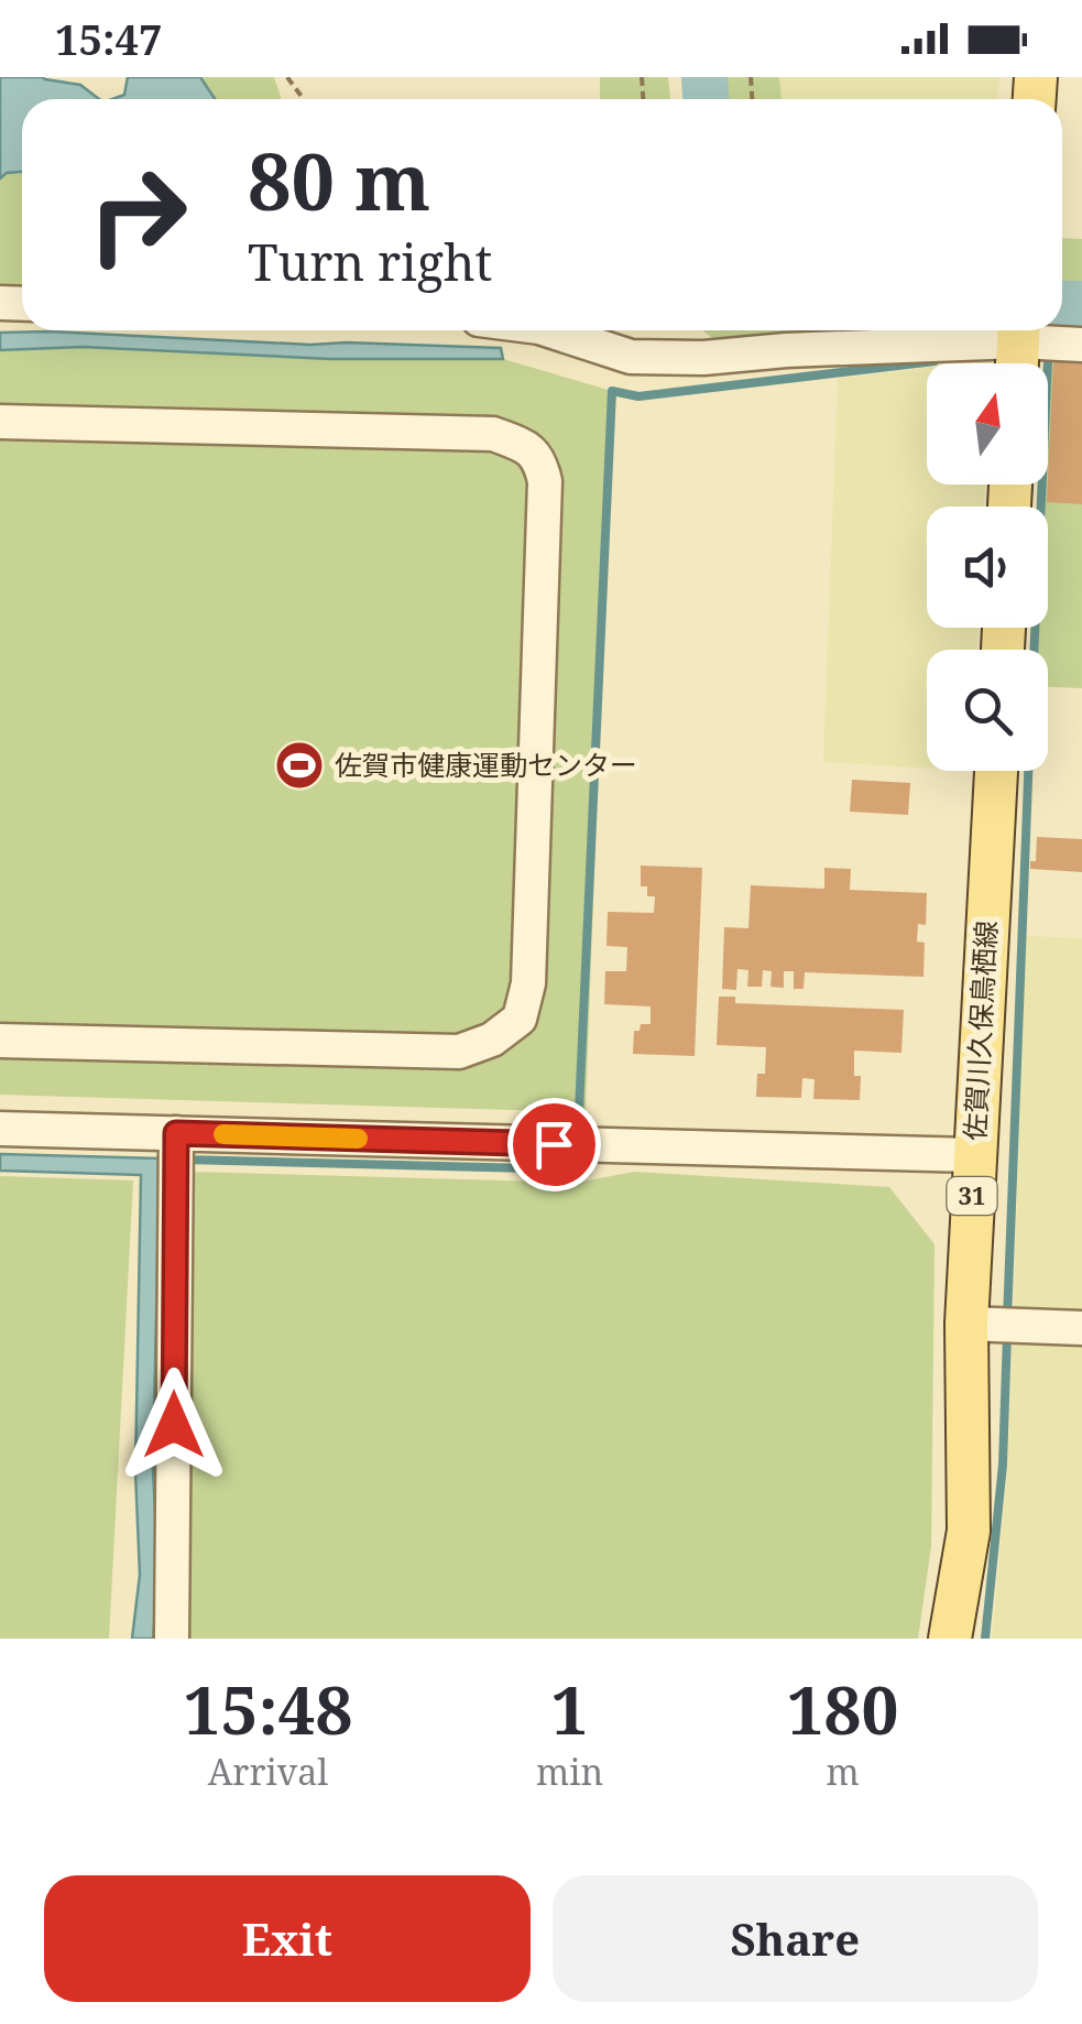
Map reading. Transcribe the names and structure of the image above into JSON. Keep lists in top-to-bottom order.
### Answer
{
  "streets": {
    "main road": ["佐賀川久保鳥栖線", "31"]
  },
  "places": {
    "sports": ["佐賀市健康運動センター"]
  },
  "north": "top",
  "page": {
    "status": "15:47",
    "turn": ["80 m", "Turn right"],
    "eta": [
      "15:48",
      "Arrival",
      "1",
      "min",
      "180",
      "m"
    ],
    "buttons": ["Exit", "Share"]
  }
}
